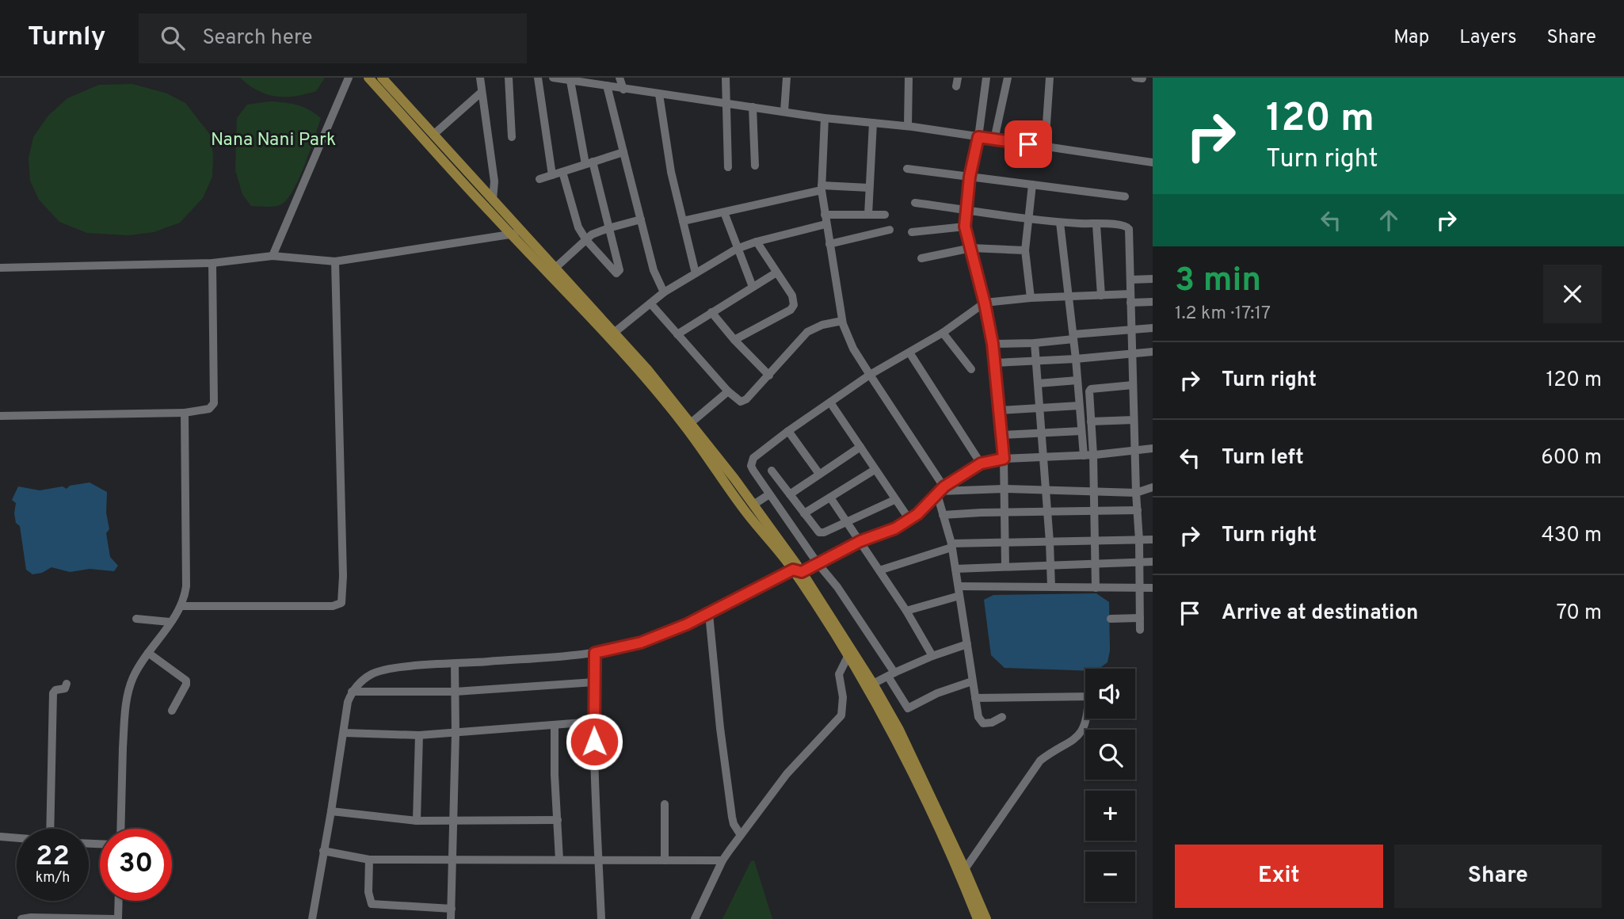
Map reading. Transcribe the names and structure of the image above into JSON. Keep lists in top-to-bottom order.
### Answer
{
  "parks": ["Nana Nani Park"],
  "page": {
    "header": "Turnly",
    "search": "Search here",
    "nav": ["Map", "Layers", "Share"],
    "turn": ["120 m", "Turn right"],
    "heading": ["3 min", "1.2 km · 17:17"],
    "list": [
      {
        "name": "Turn right",
        "value": "120 m"
      },
      {
        "name": "Turn left",
        "value": "600 m"
      },
      {
        "name": "Turn right",
        "value": "430 m"
      },
      {
        "name": "Arrive at destination",
        "value": "70 m"
      }
    ],
    "map_buttons": ["+", "−"],
    "speed": "22 km/h",
    "limit": "30",
    "buttons": ["Exit", "Share"]
  }
}
